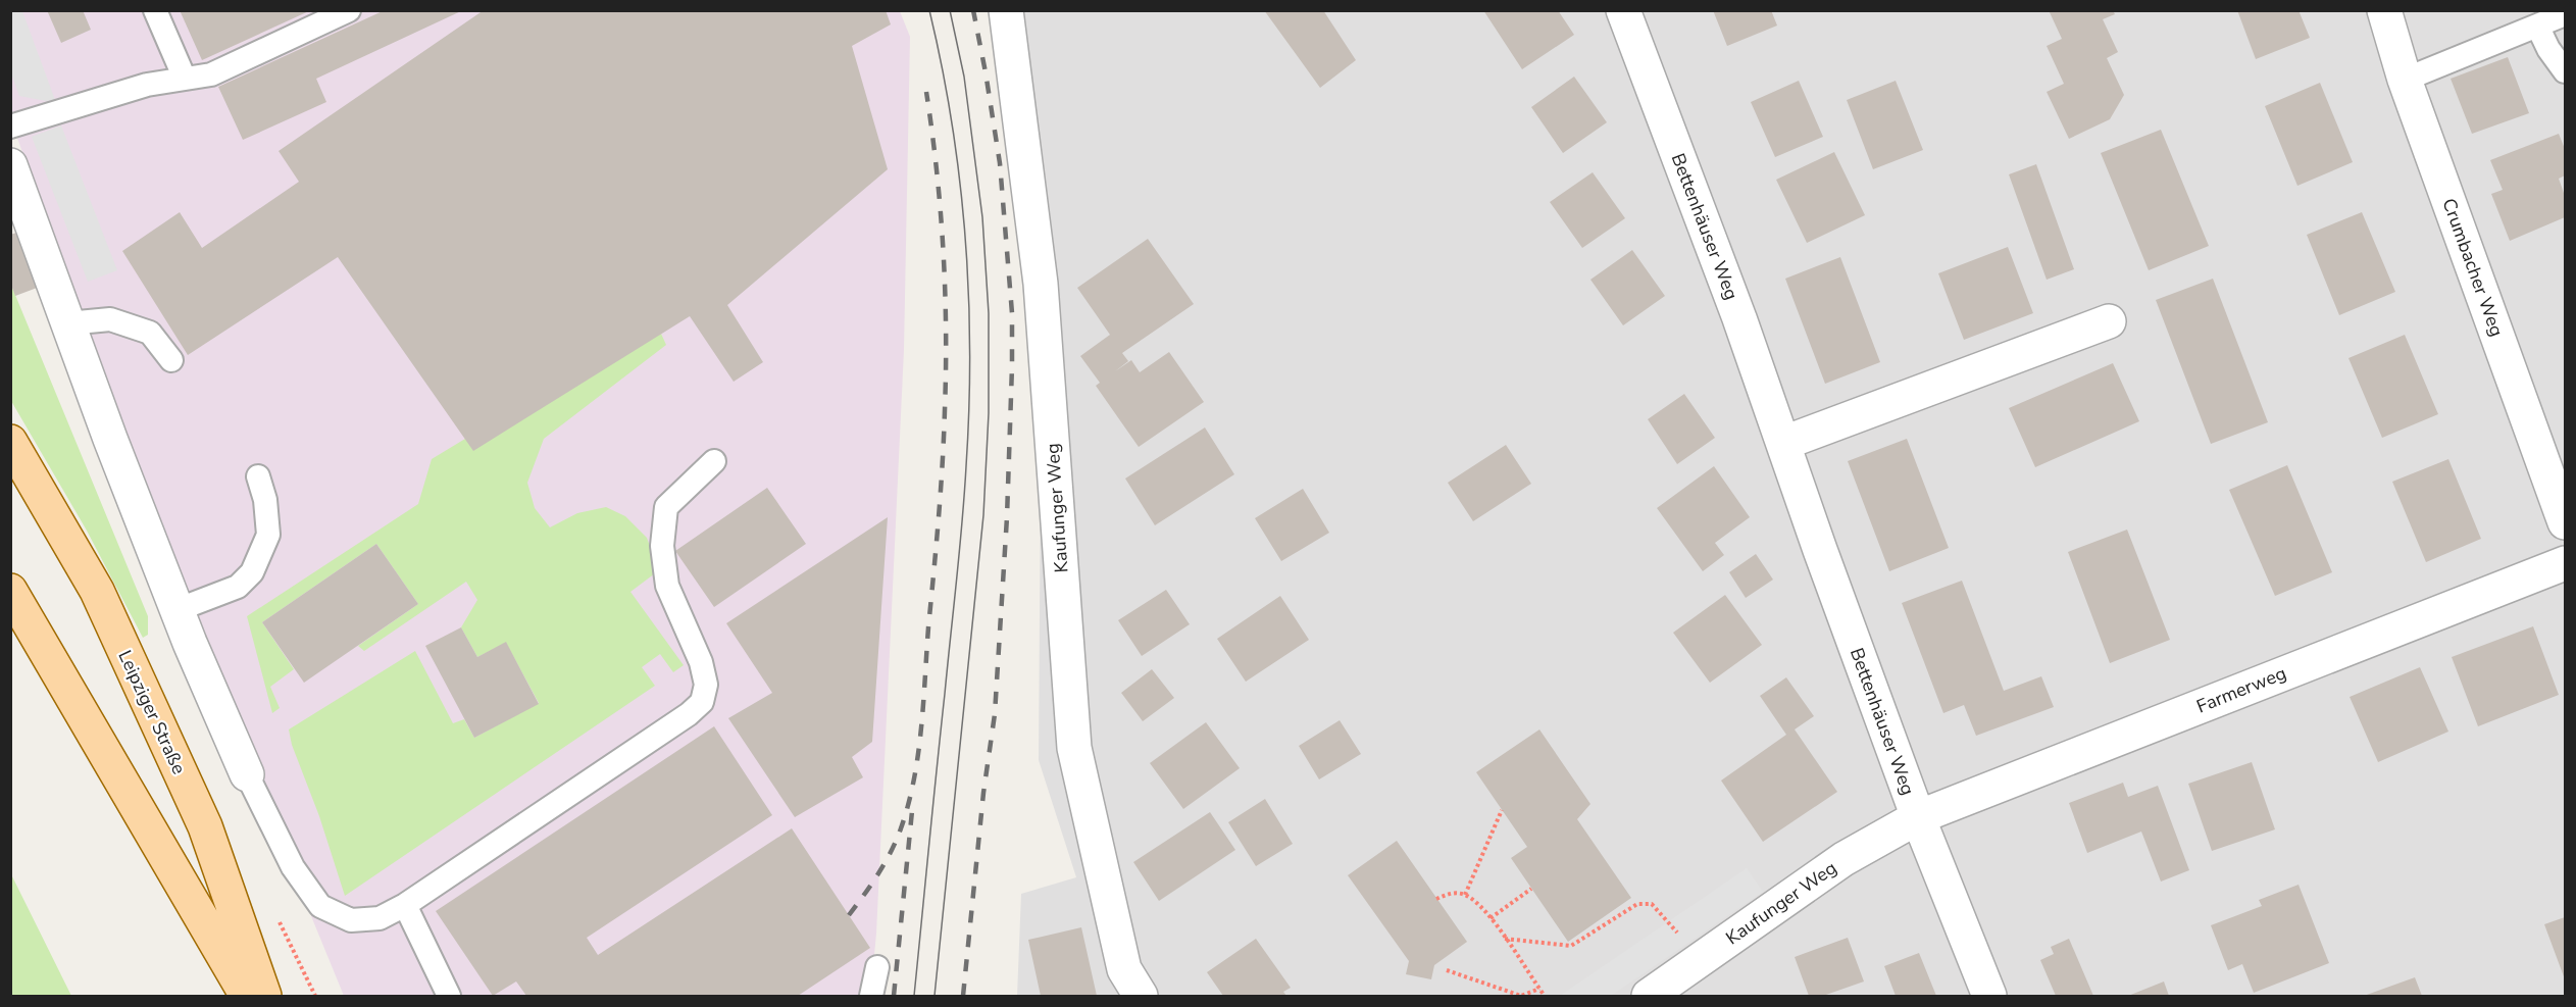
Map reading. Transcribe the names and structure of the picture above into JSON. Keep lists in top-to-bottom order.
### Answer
{
  "streets": {
    "main road": ["Leipziger Straße"],
    "street": [
      "Bettenhäuser Weg",
      "Crumbacher Weg",
      "Kaufunger Weg",
      "Farmerweg"
    ]
  },
  "crossings": [
    ["Bettenhäuser Weg", "Kaufunger Weg"],
    ["Bettenhäuser Weg", "Farmerweg"],
    ["Kaufunger Weg", "Farmerweg"]
  ]
}
